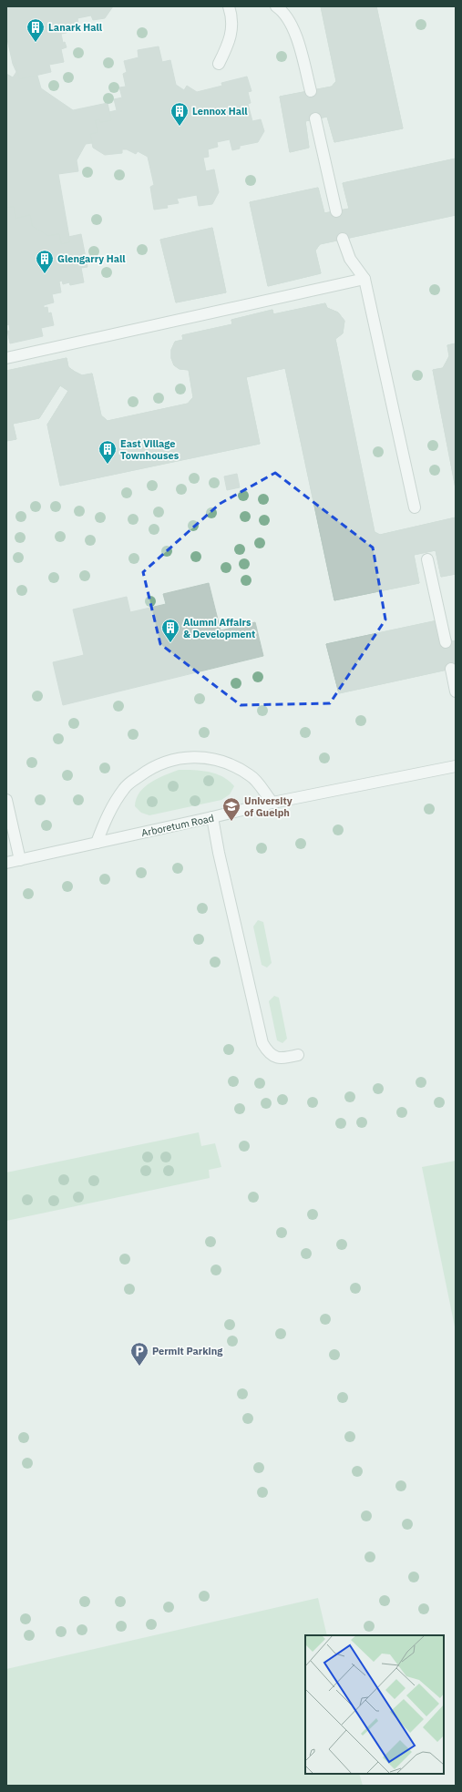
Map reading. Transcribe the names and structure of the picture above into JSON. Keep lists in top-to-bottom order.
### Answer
{
  "streets": {
    "street": ["Arboretum Road"]
  },
  "places": {
    "building": [
      "Lanark Hall",
      "Lennox Hall",
      "Glengarry Hall",
      "East Village Townhouses",
      "Alumni Affairs & Development"
    ],
    "school or university": ["University of Guelph"],
    "parking": ["Permit Parking"]
  }
}
